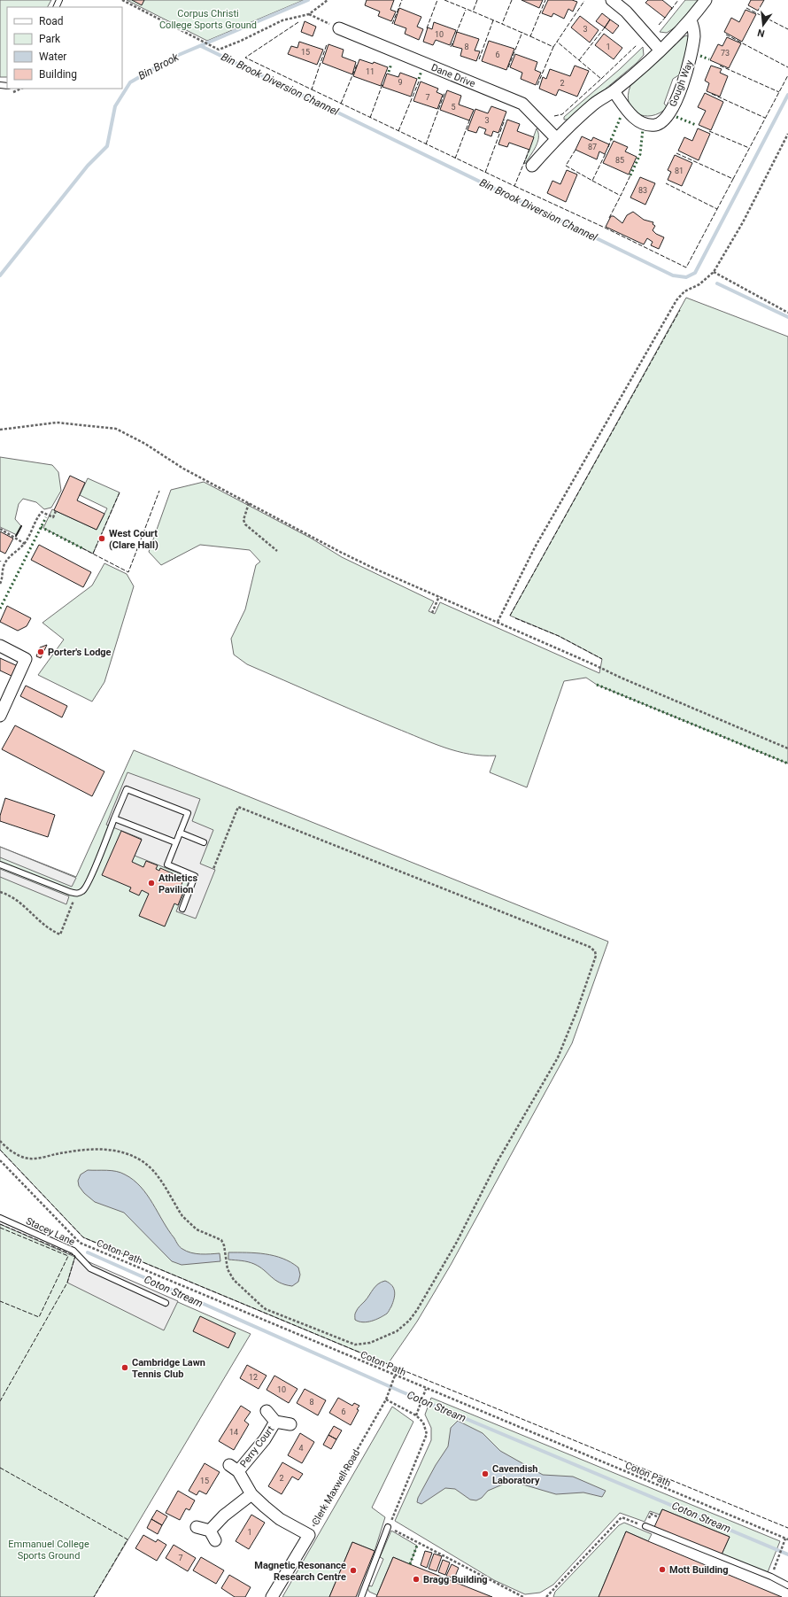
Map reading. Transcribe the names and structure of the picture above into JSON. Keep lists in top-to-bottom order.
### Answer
{
  "streets": {
    "street": [
      "Dane Drive",
      "Gough Way",
      "Perry Court",
      "Clerk Maxwell Road"
    ],
    "lane": ["Stacey Lane"],
    "path": ["Coton Path"]
  },
  "crossings": [
    ["Coton Path", "Clerk Maxwell Road"],
    ["Perry Court", "Clerk Maxwell Road"]
  ],
  "water": ["Bin Brook", "Bin Brook Diversion Channel", "Coton Stream"],
  "parks": ["Corpus Christi College Sports Ground", "Emmanuel College Sports Ground"],
  "places": [
    "West Court (Clare Hall)",
    "Porter's Lodge",
    "Athletics Pavilion",
    "Cambridge Lawn Tennis Club",
    "Cavendish Laboratory",
    "Mott Building",
    "Magnetic Resonance Research Centre",
    "Bragg Building"
  ],
  "house_numbers": [
    "3",
    "10",
    "8",
    "1",
    "15",
    "73",
    "6",
    "11",
    "9",
    "2",
    "7",
    "5",
    "3",
    "87",
    "85",
    "81",
    "83",
    "12",
    "10",
    "8",
    "6",
    "14",
    "4",
    "2",
    "15",
    "1",
    "7"
  ],
  "legend": [
    "Road",
    "Park",
    "Water",
    "Building"
  ],
  "north": "bottom"
}
